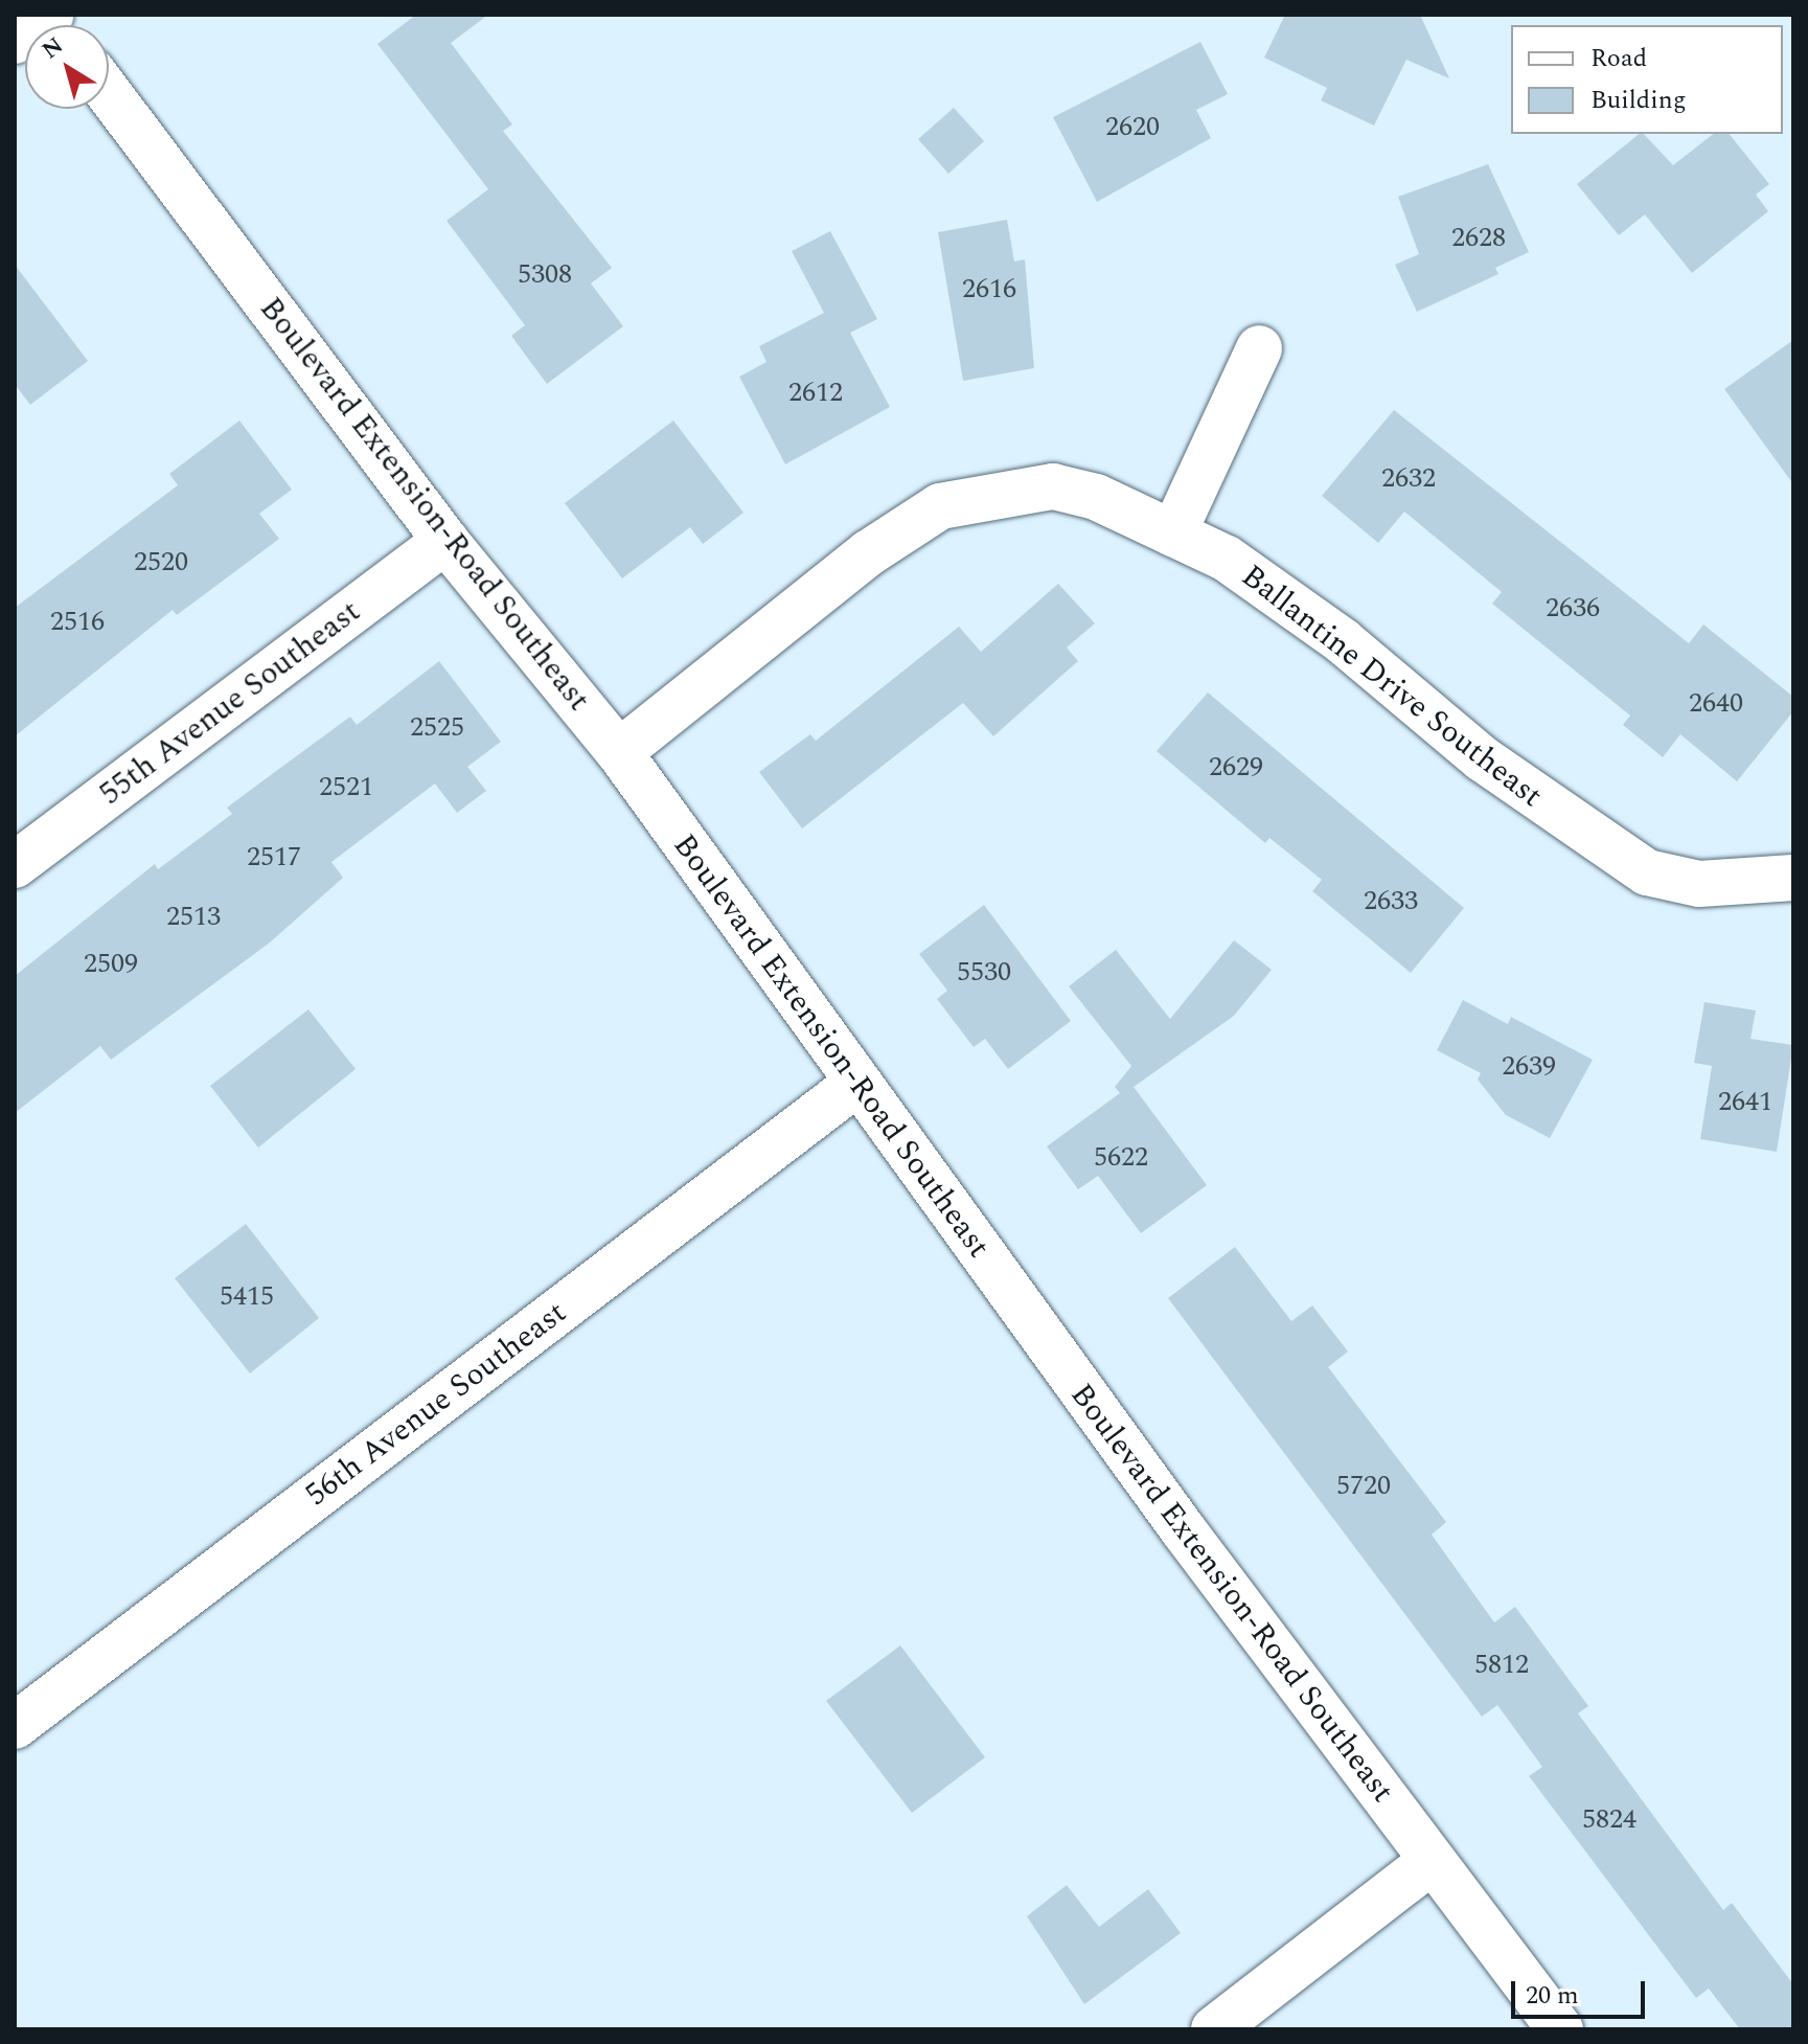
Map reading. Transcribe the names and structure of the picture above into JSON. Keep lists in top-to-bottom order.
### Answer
{
  "streets": {
    "street": [
      "Boulevard Extension-Road Southeast",
      "Ballantine Drive Southeast",
      "55th Avenue Southeast",
      "56th Avenue Southeast"
    ]
  },
  "crossings": [
    ["Boulevard Extension-Road Southeast", "Ballantine Drive Southeast"],
    ["Boulevard Extension-Road Southeast", "55th Avenue Southeast"],
    ["Boulevard Extension-Road Southeast", "56th Avenue Southeast"]
  ],
  "house_numbers": [
    "2620",
    "2628",
    "5308",
    "2616",
    "2612",
    "2632",
    "2520",
    "2636",
    "2516",
    "2640",
    "2525",
    "2629",
    "2521",
    "2517",
    "2633",
    "2513",
    "2509",
    "5530",
    "2639",
    "2641",
    "5622",
    "5415",
    "5720",
    "5812",
    "5824"
  ],
  "legend": ["Road", "Building"],
  "scale_bar": "20 m",
  "north": "top left"
}
